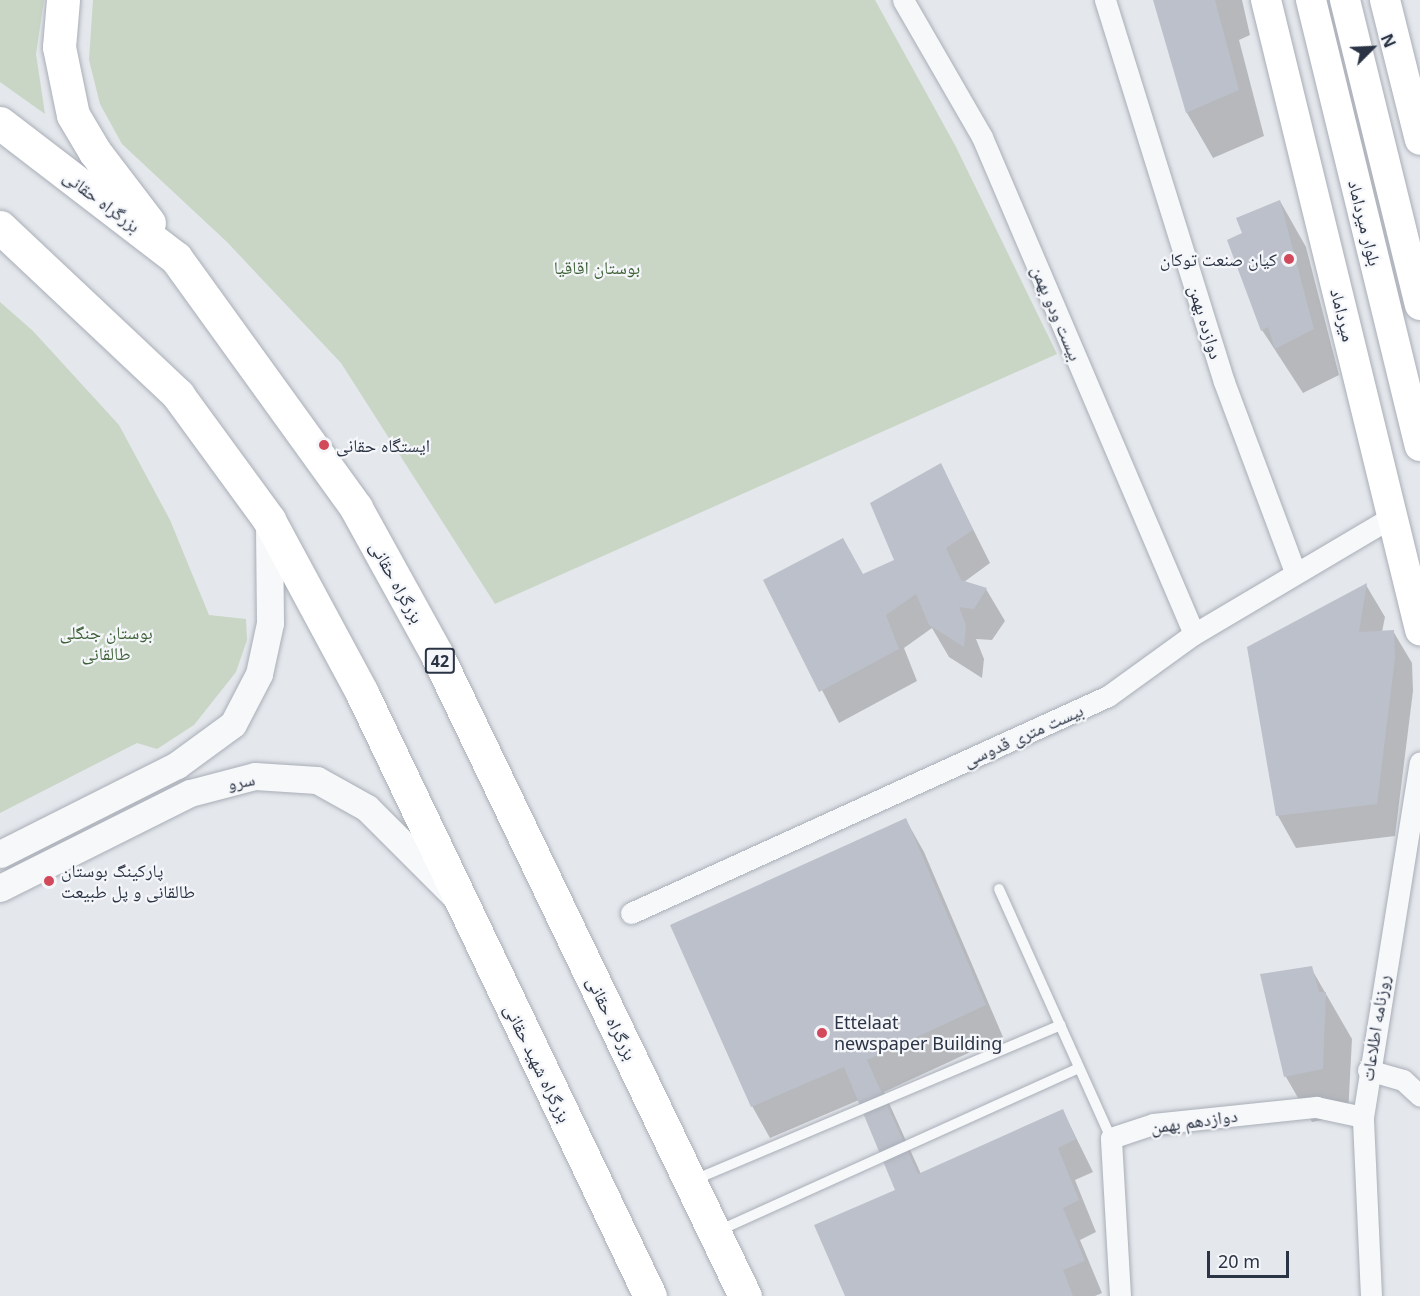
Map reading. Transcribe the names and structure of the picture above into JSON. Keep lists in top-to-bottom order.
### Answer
{
  "streets": {
    "highway": ["بزرگراه حقانی", "42", "بزرگراه شهید حقانی"],
    "main road": ["بلوار میرداماد", "میرداماد"],
    "street": [
      "بیست ودو بهمن",
      "دوازده بهمن",
      "بیست متری قدوسی",
      "سرو",
      "روزنامه اطلاعات",
      "دوازدهم بهمن"
    ]
  },
  "crossings": [
    ["بیست ودو بهمن", "بیست متری قدوسی"],
    ["میرداماد", "بیست متری قدوسی"],
    ["دوازده بهمن", "بیست متری قدوسی"],
    ["سرو", "بزرگراه شهید حقانی"],
    ["روزنامه اطلاعات", "دوازدهم بهمن"]
  ],
  "parks": ["بوستان اقاقیا", "بوستان جنگلی طالقانی"],
  "places": [
    "کیان صنعت توکان",
    "ایستگاه حقانی",
    "پارکینگ بوستان طالقانی و پل طبیعت",
    "Ettelaat newspaper Building"
  ],
  "scale_bar": "20 m",
  "north": "top right"
}
